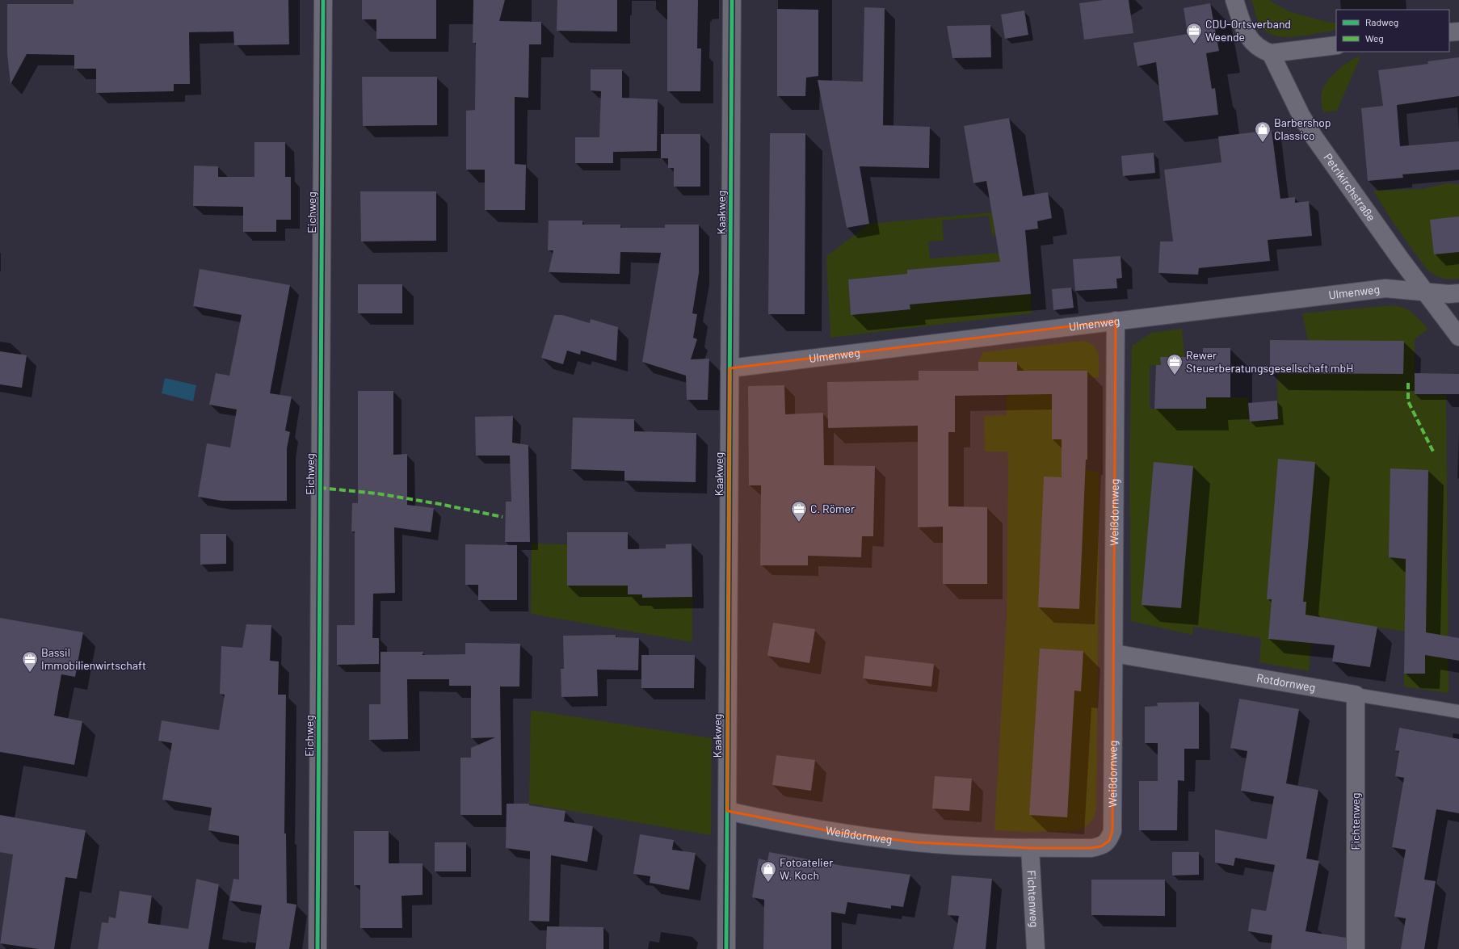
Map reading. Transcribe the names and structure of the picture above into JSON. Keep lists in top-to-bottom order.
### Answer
{
  "streets": {
    "street": [
      "Petrikirchstraße",
      "Eichweg",
      "Kaakweg",
      "Ulmenweg",
      "Weißdornweg",
      "Rotdornweg",
      "Fichtenweg"
    ]
  },
  "crossings": [
    ["Petrikirchstraße", "Ulmenweg"],
    ["Kaakweg", "Ulmenweg"],
    ["Kaakweg", "Weißdornweg"],
    ["Ulmenweg", "Weißdornweg"],
    ["Weißdornweg", "Rotdornweg"],
    ["Weißdornweg", "Fichtenweg"],
    ["Rotdornweg", "Fichtenweg"]
  ],
  "places": {
    "office": [
      "CDU-Ortsverband Weende",
      "Rewer Steuerberatungsgesellschaft mbH",
      "C. Römer",
      "Bassil Immobilienwirtschaft"
    ],
    "shop": ["Barbershop Classico", "Fotoatelier W. Koch"]
  },
  "legend": ["Radweg", "Weg"]
}
